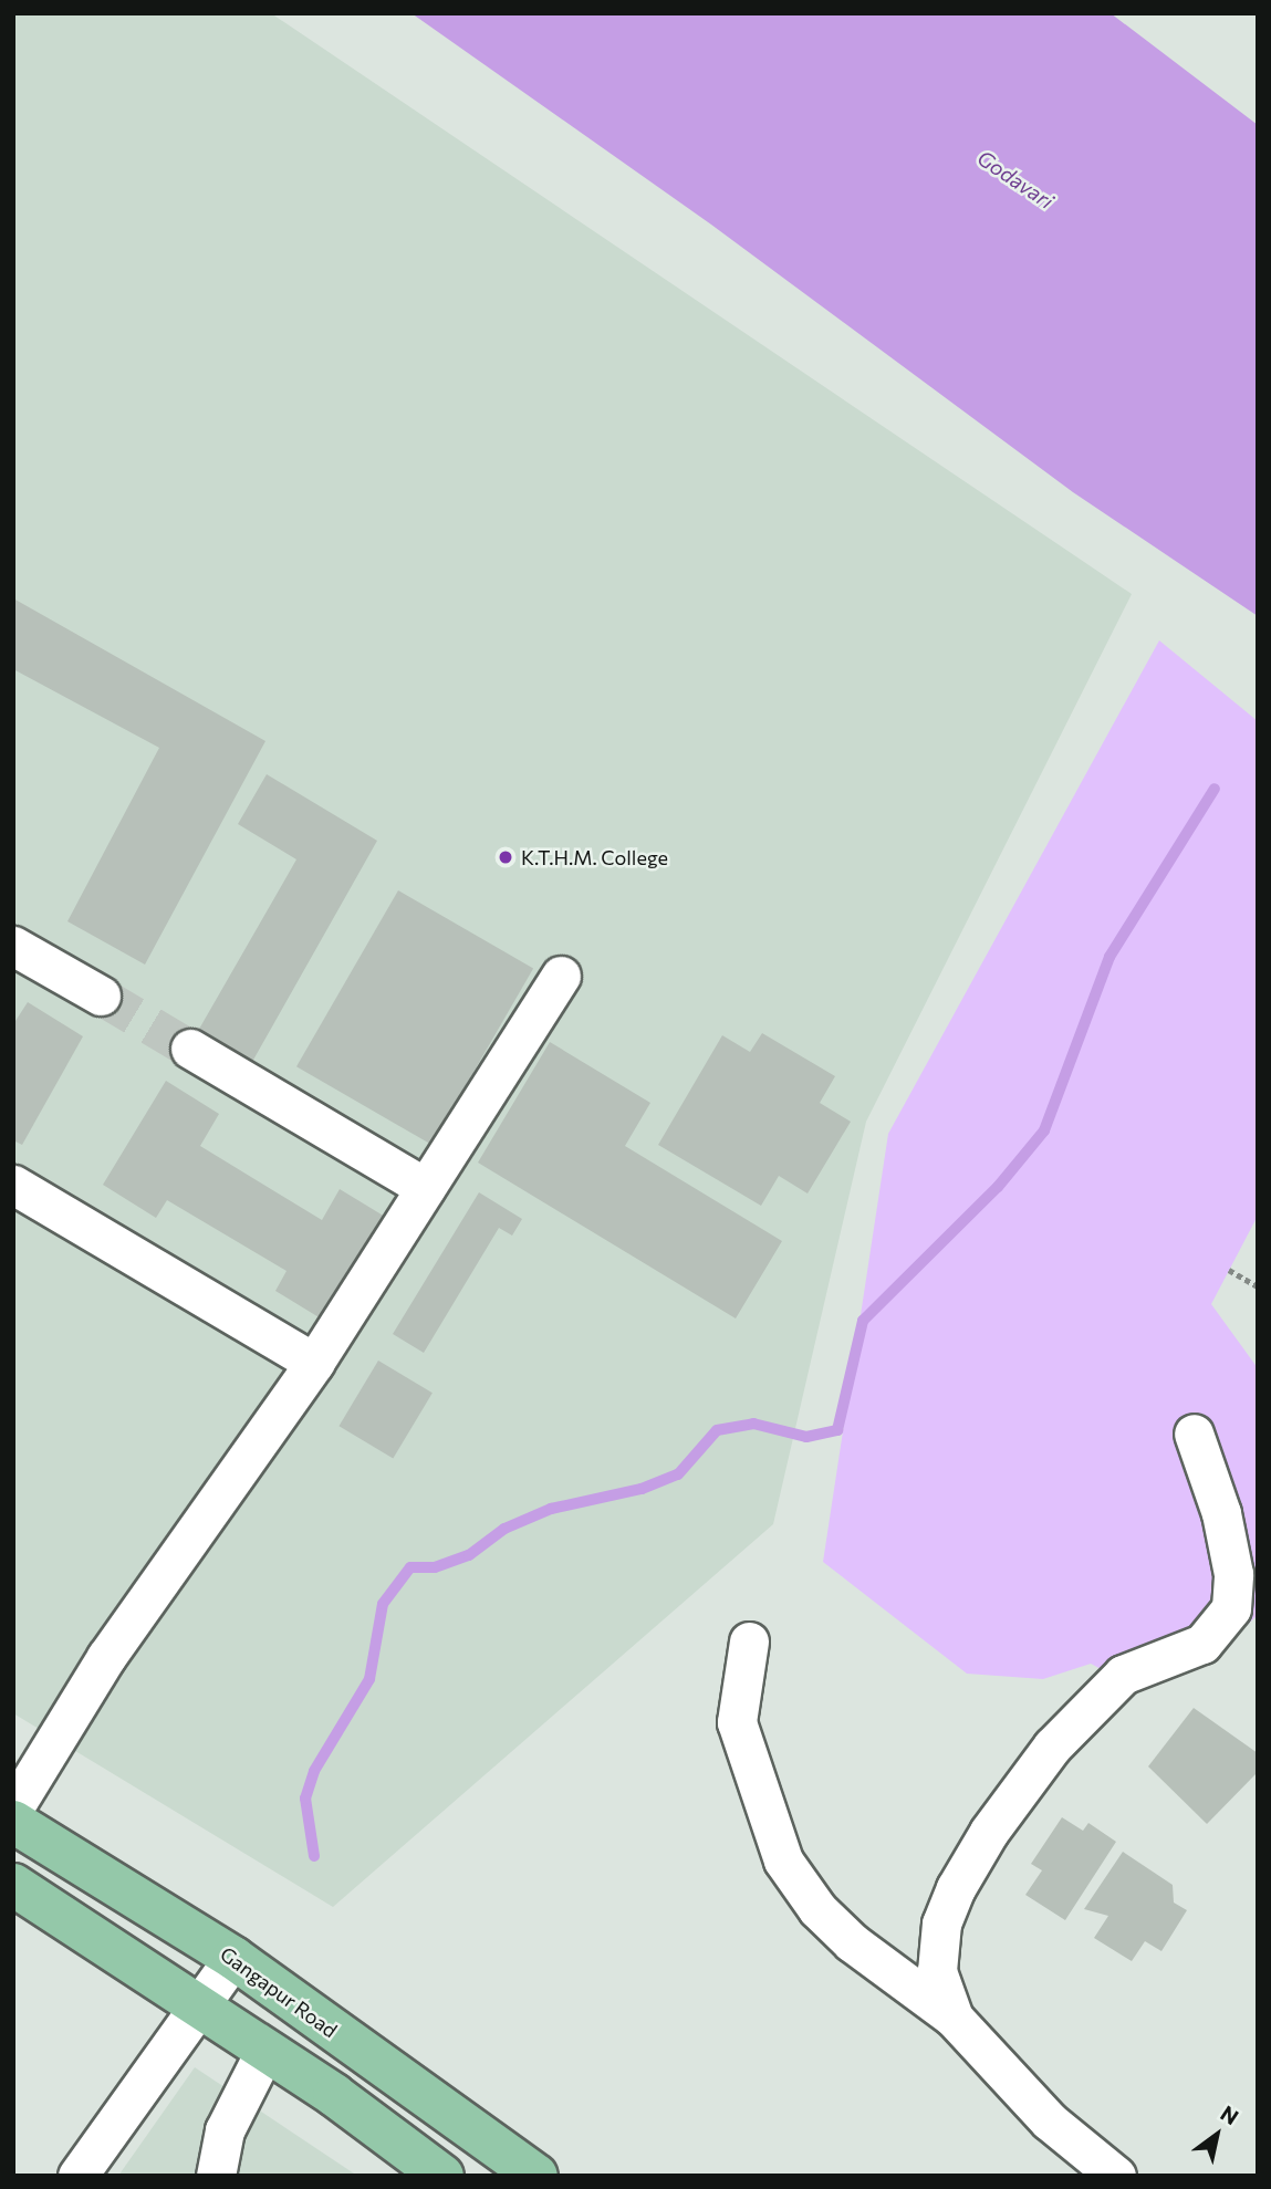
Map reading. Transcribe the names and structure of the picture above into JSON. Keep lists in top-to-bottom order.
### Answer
{
  "streets": {
    "main road": ["Gangapur Road"]
  },
  "water": ["Godavari"],
  "places": ["K.T.H.M. College"],
  "north": "top right"
}
